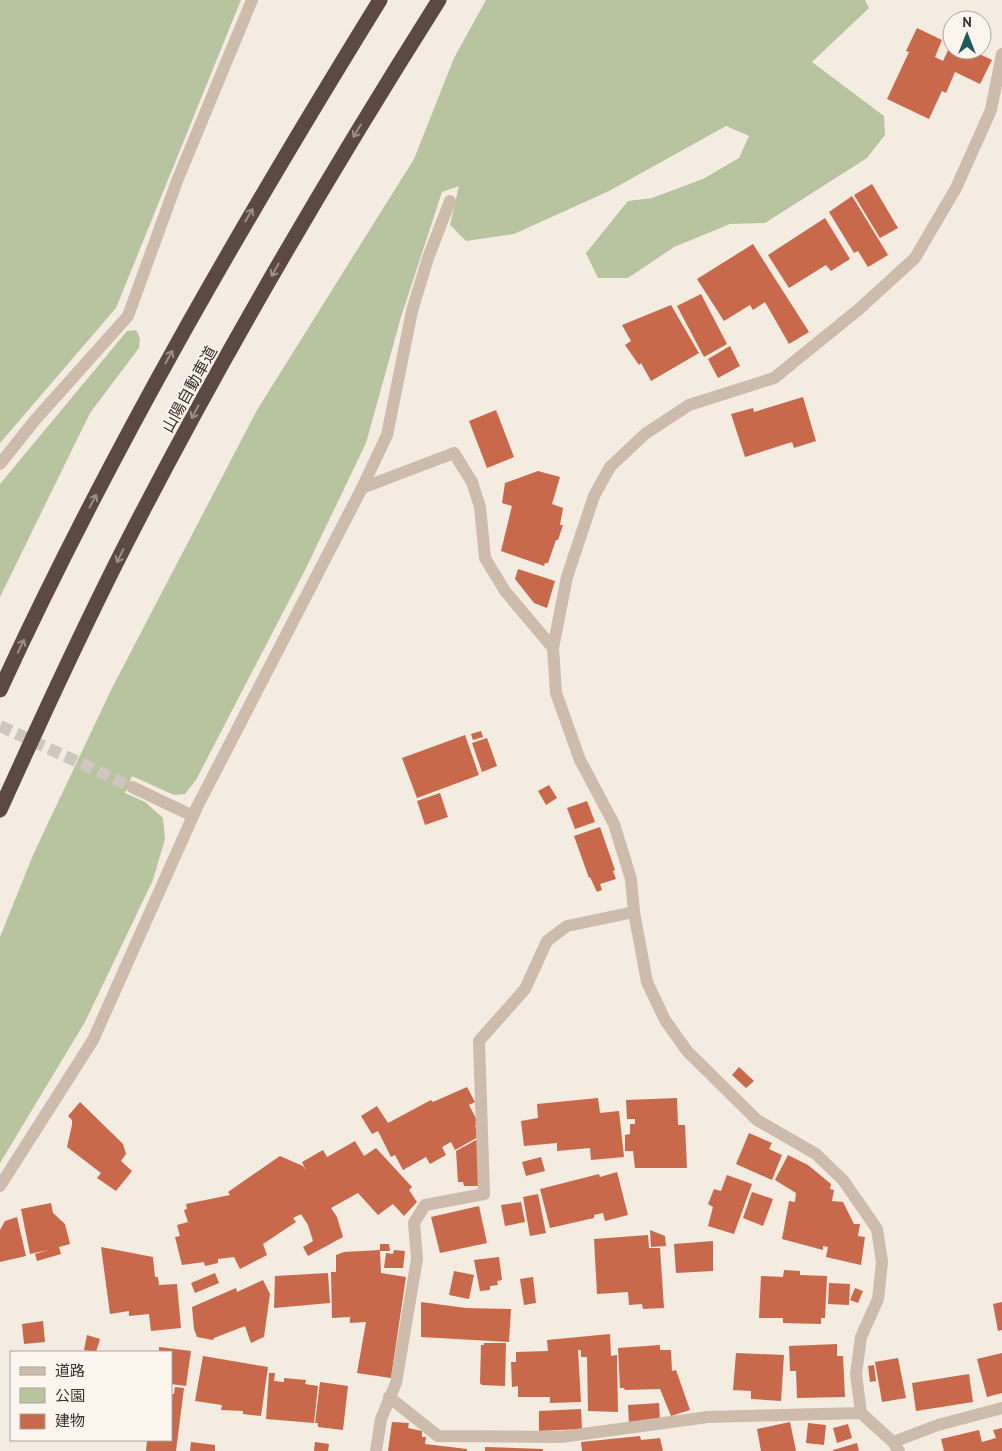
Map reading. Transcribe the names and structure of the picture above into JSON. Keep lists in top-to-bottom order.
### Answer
{
  "streets": {
    "highway": ["山陽自動車道"]
  },
  "legend": ["道路", "公園", "建物"],
  "north": "top"
}
